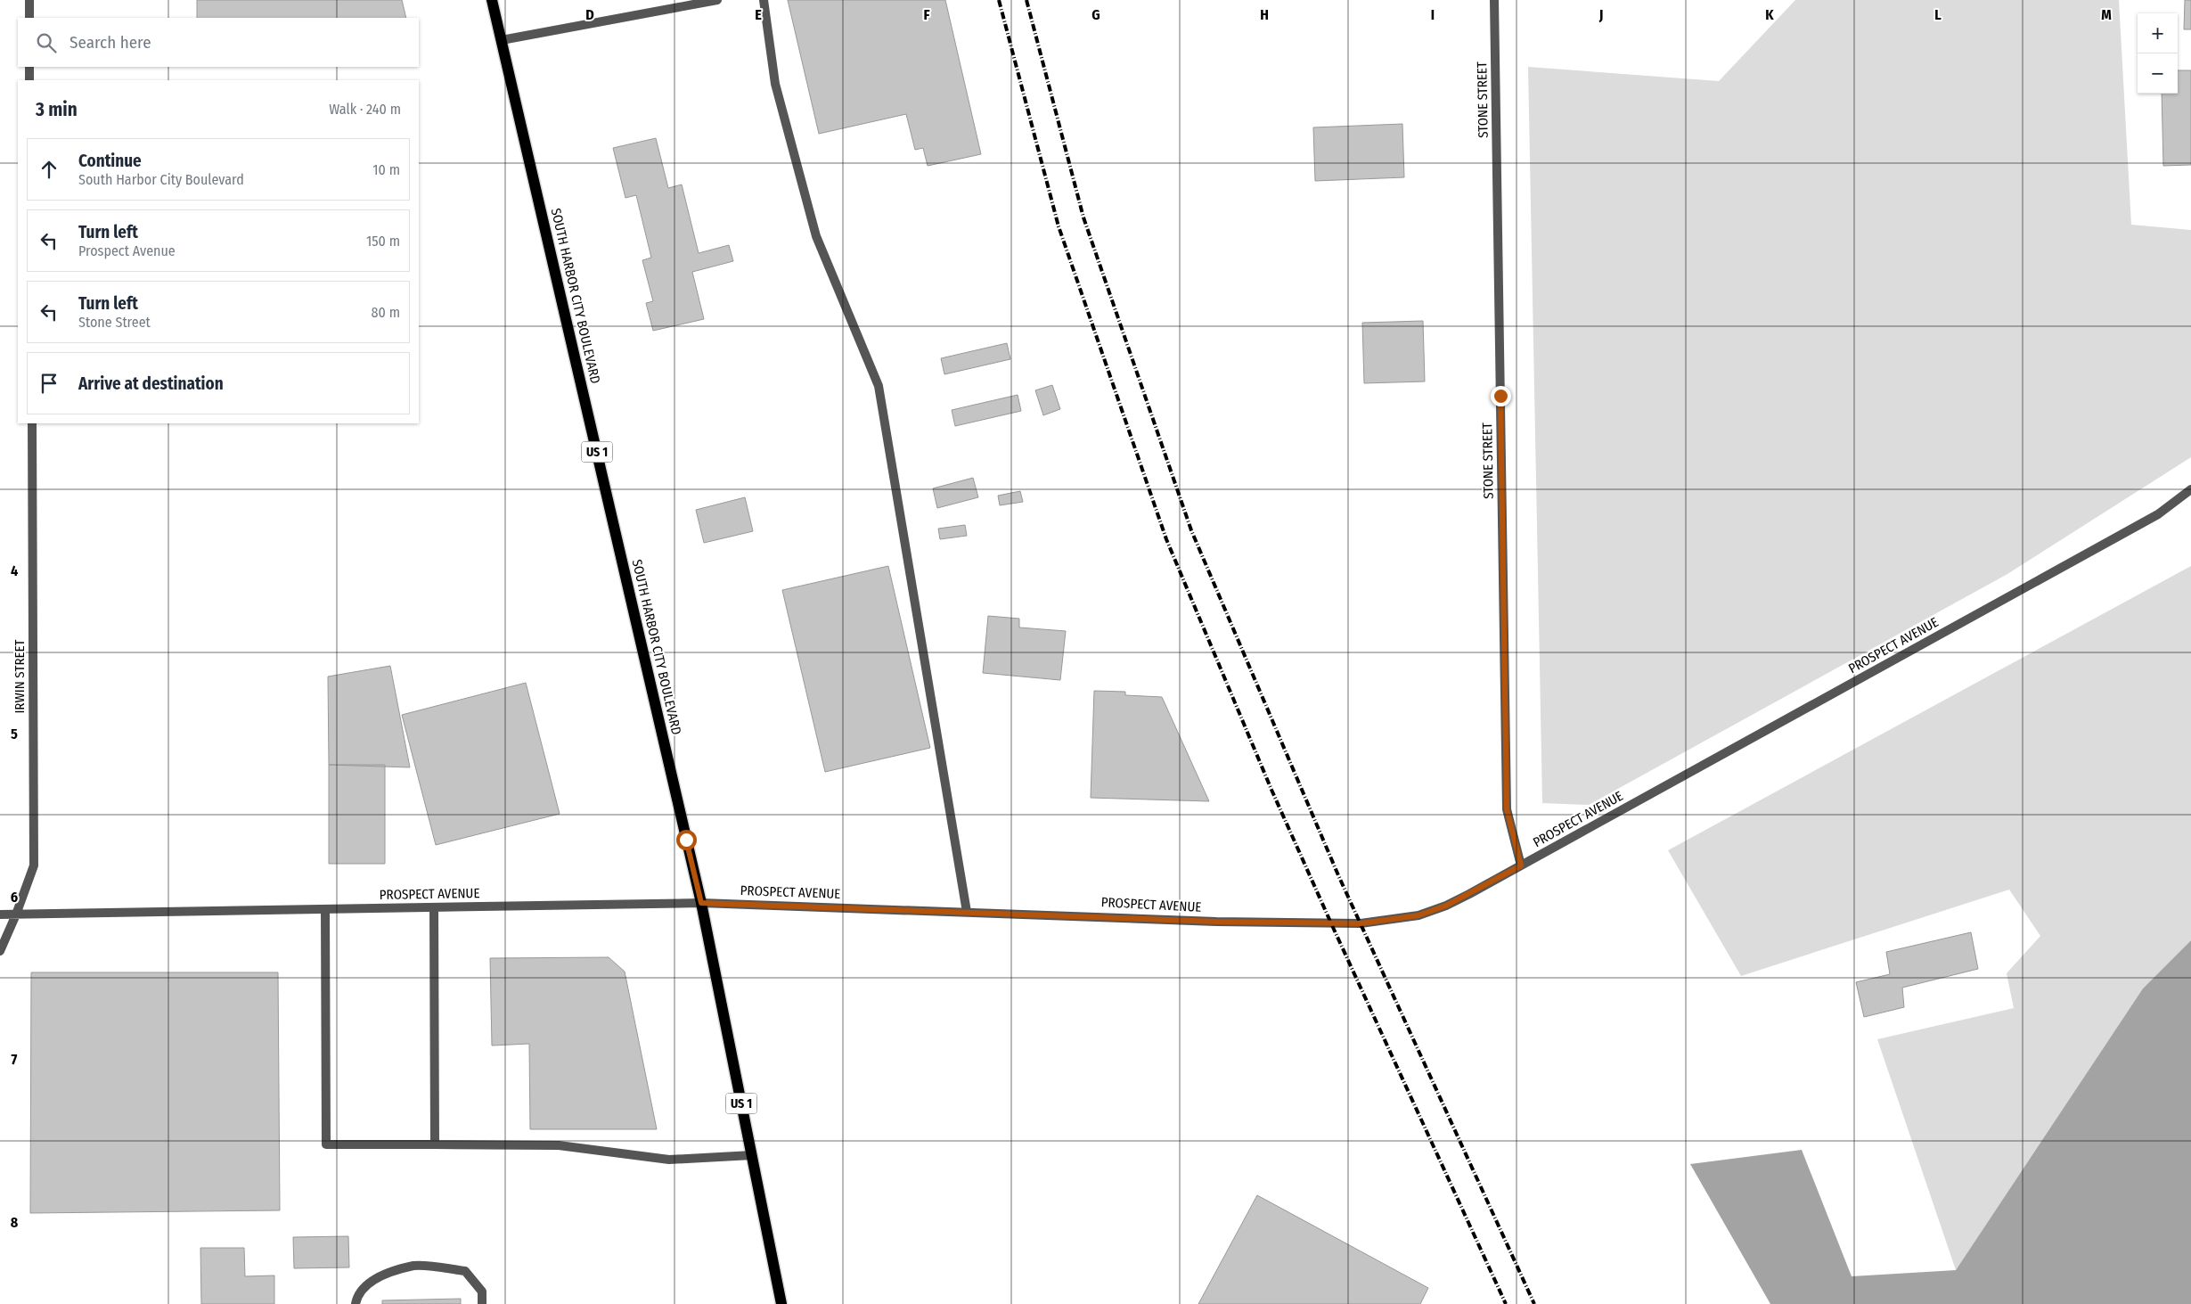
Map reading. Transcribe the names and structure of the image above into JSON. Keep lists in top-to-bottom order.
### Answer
{
  "streets": {
    "main road": ["SOUTH HARBOR CITY BOULEVARD", "US 1"],
    "street": ["STONE STREET", "PROSPECT AVENUE", "IRWIN STREET"]
  },
  "crossings": [
    ["STONE STREET", "PROSPECT AVENUE"],
    ["SOUTH HARBOR CITY BOULEVARD", "PROSPECT AVENUE"],
    ["PROSPECT AVENUE", "IRWIN STREET"]
  ],
  "page": {
    "map_buttons": ["+", "−"],
    "search": "Search here",
    "heading": ["3 min", "Walk · 240 m"],
    "list": [
      ["Continue", "South Harbor City Boulevard", "10 m"],
      ["Turn left", "Prospect Avenue", "150 m"],
      ["Turn left", "Stone Street", "80 m"],
      "Arrive at destination"
    ]
  },
  "grid": {
    "columns": [
      "D",
      "E",
      "F",
      "G",
      "H",
      "I",
      "J",
      "K",
      "L",
      "M"
    ],
    "rows": [
      "4",
      "5",
      "6",
      "7",
      "8"
    ]
  }
}
